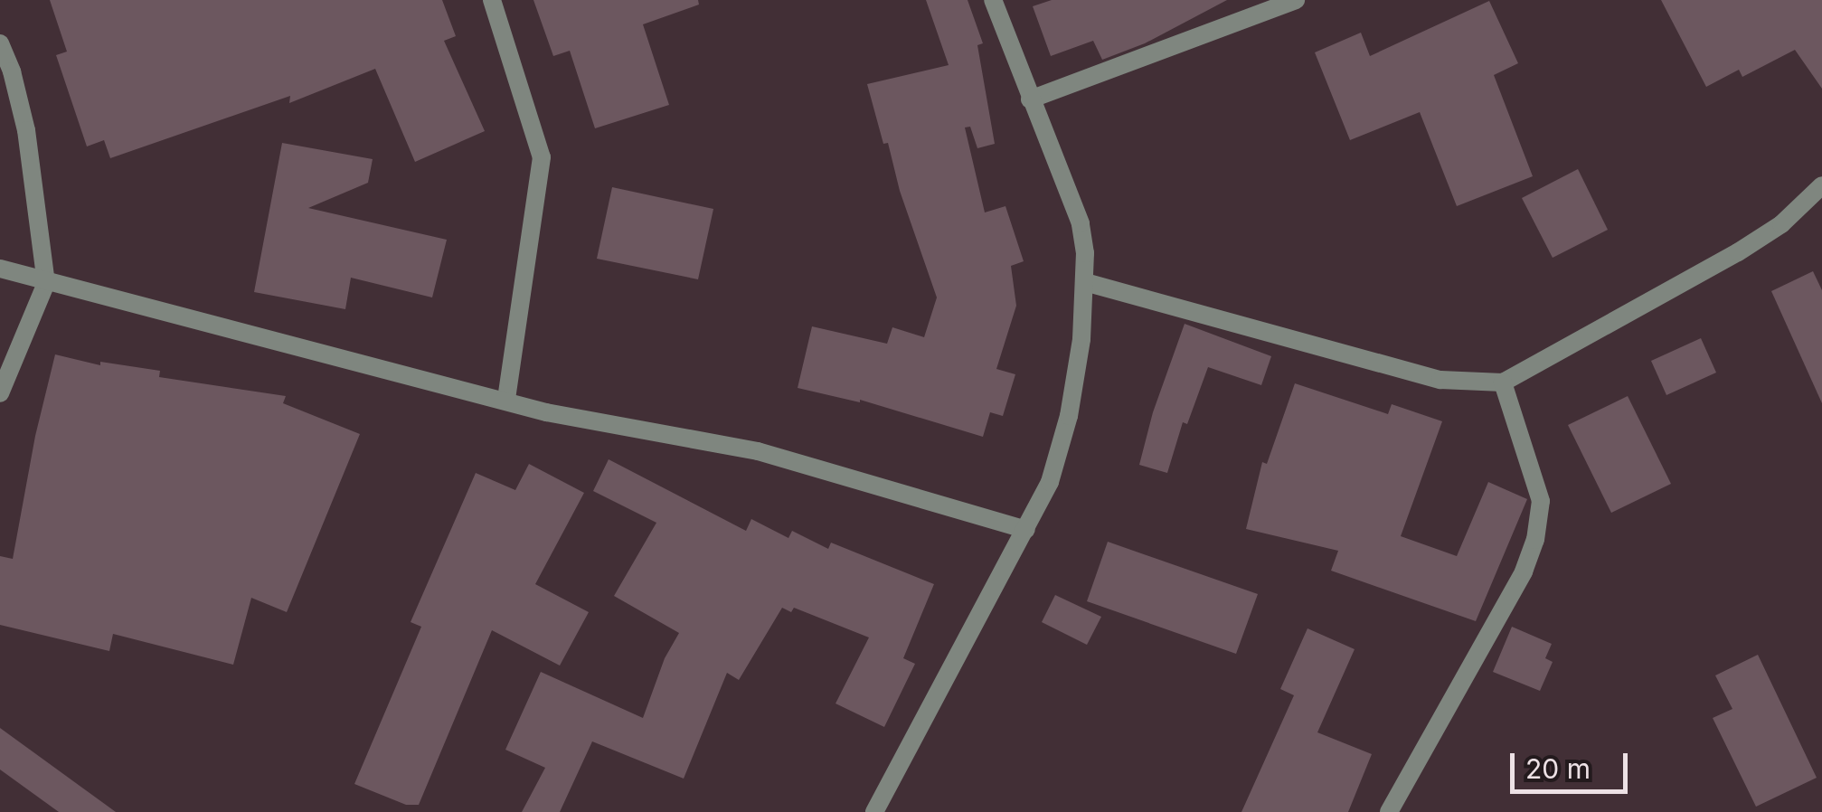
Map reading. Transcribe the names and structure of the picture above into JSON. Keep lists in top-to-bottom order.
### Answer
{
  "scale_bar": "20 m"
}
